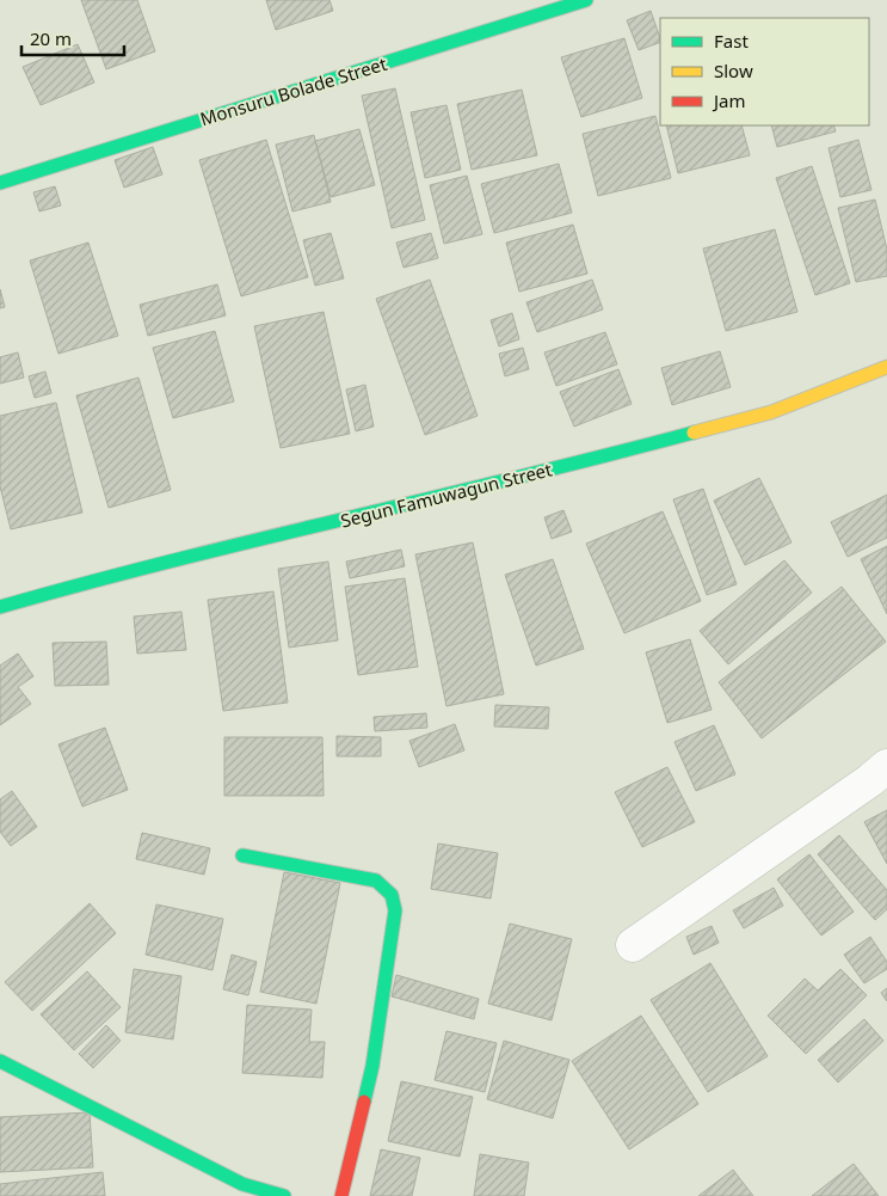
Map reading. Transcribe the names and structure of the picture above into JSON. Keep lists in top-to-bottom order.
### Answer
{
  "streets": {
    "street": ["Monsuru Bolade Street", "Segun Famuwagun Street"]
  },
  "legend": ["Fast", "Slow", "Jam"],
  "scale_bar": "20 m"
}
